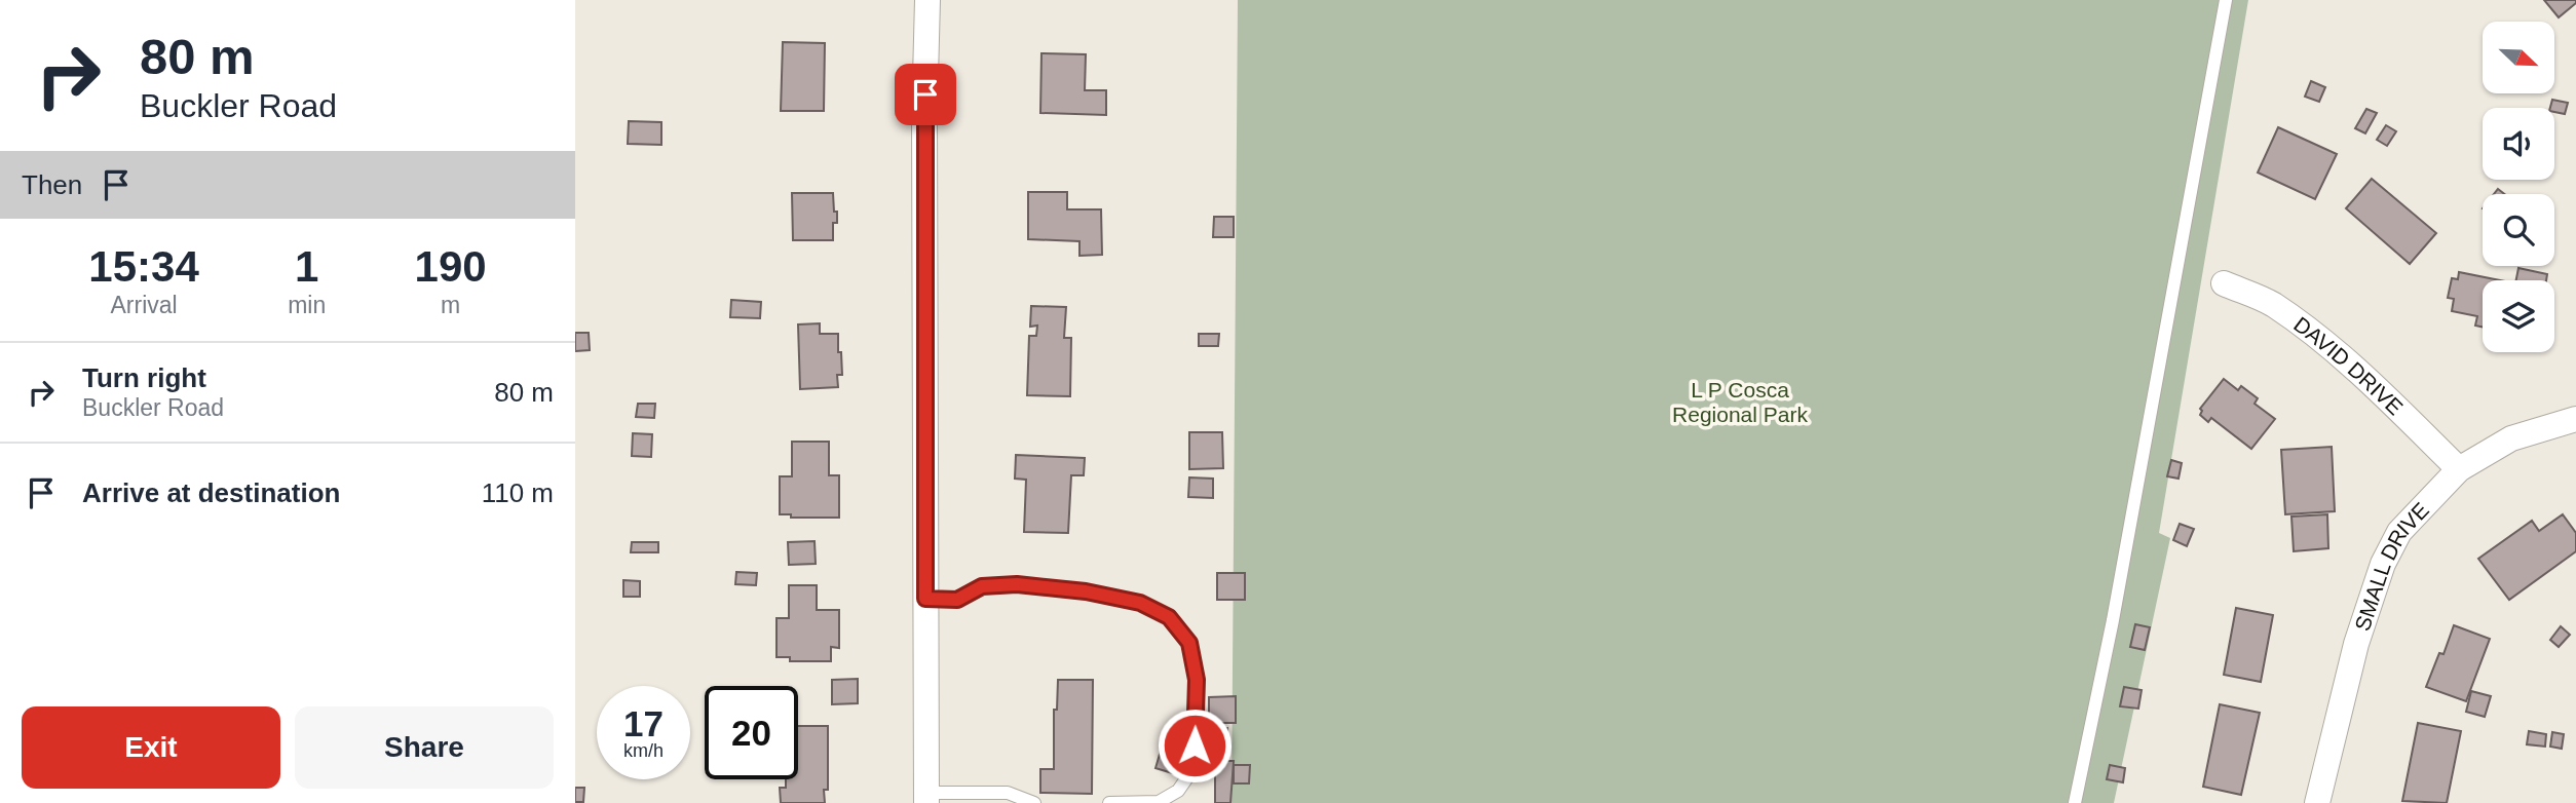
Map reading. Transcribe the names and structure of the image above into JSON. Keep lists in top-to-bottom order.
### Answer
{
  "streets": {
    "street": ["DAVID DRIVE", "SMALL DRIVE"]
  },
  "crossings": [
    ["DAVID DRIVE", "SMALL DRIVE"]
  ],
  "parks": ["L P Cosca Regional Park"],
  "north": "bottom right",
  "page": {
    "turn": ["80 m", "Buckler Road"],
    "then": "Then",
    "eta": [
      "15:34",
      "Arrival",
      "1",
      "min",
      "190",
      "m"
    ],
    "list": [
      {
        "name": "Turn right",
        "note": "Buckler Road",
        "value": "80 m"
      },
      {
        "name": "Arrive at destination",
        "value": "110 m"
      }
    ],
    "speed": "17 km/h",
    "limit": "20",
    "buttons": ["Exit", "Share"]
  }
}
